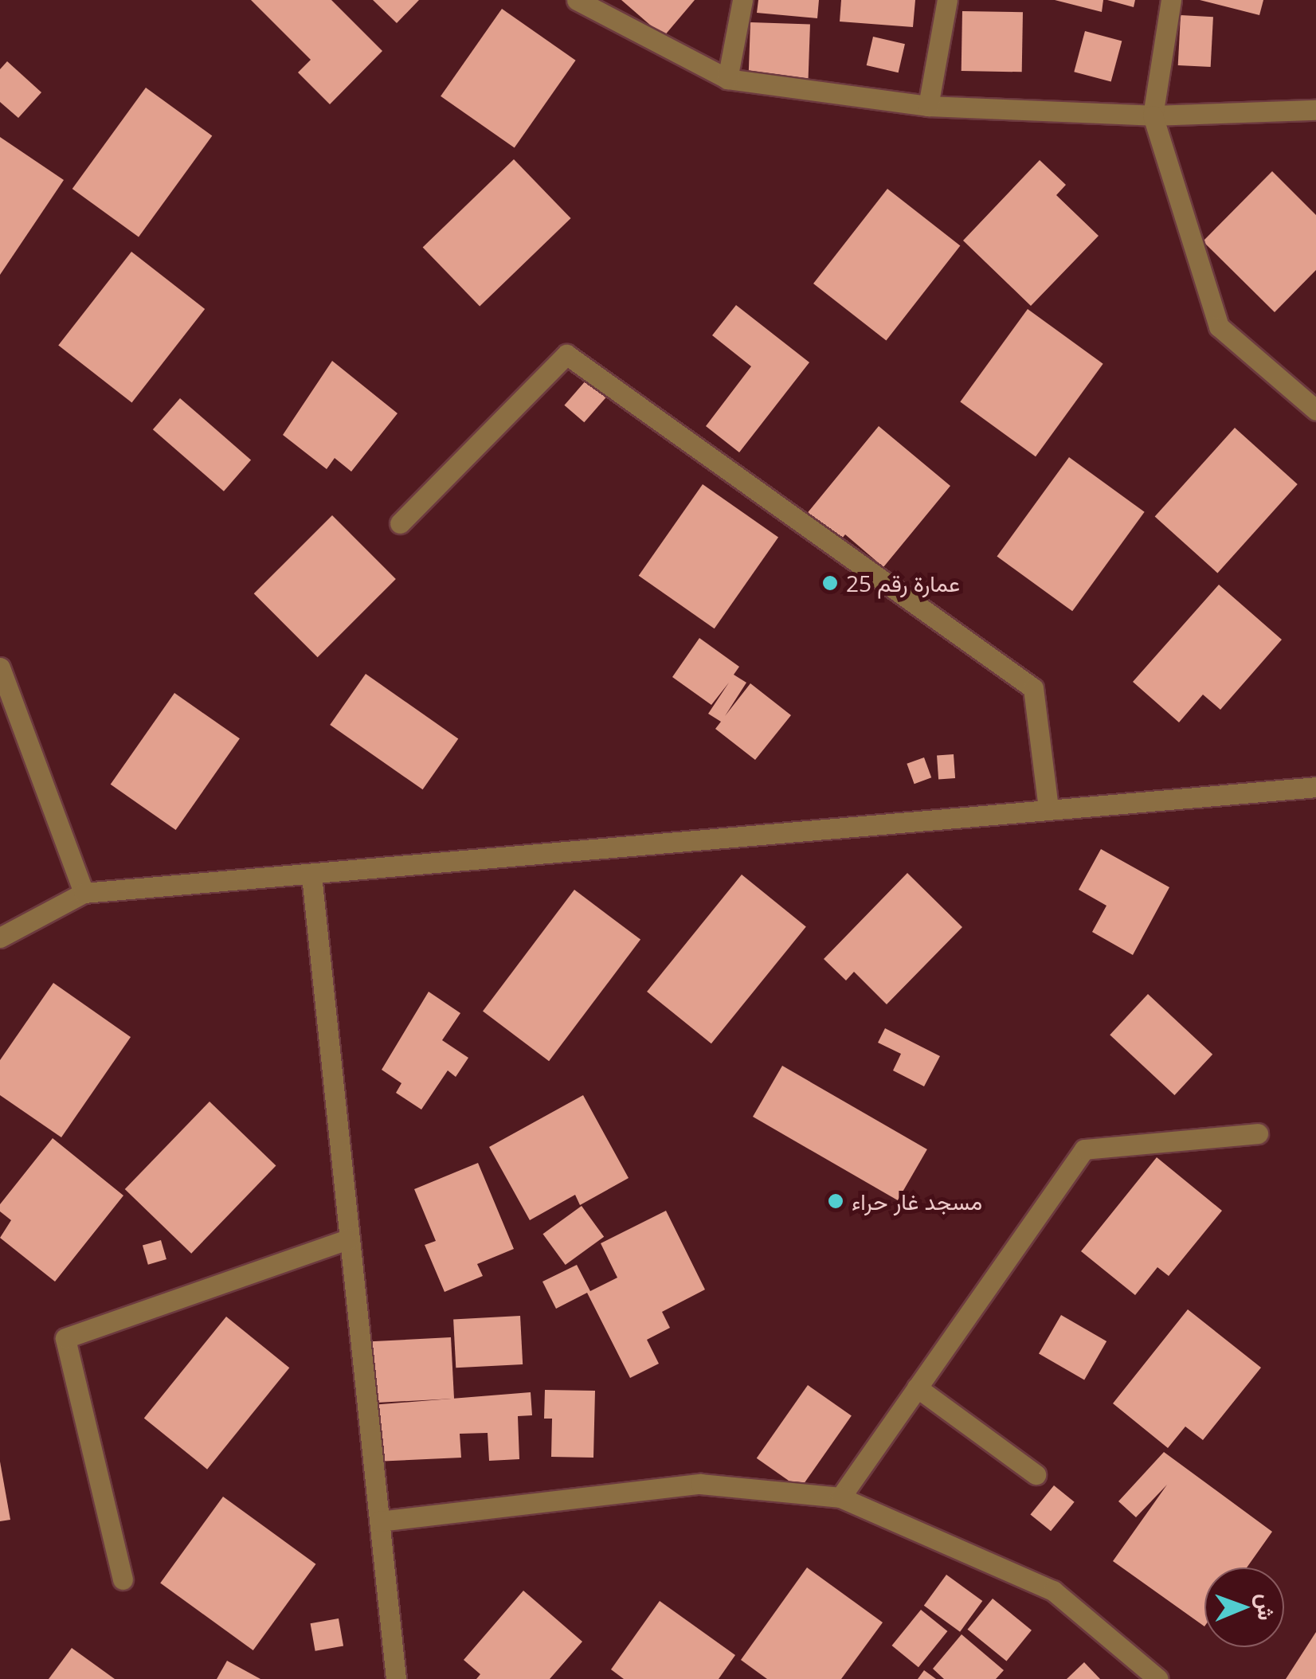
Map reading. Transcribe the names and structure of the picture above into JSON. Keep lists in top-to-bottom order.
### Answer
{
  "places": ["عمارة رقم 25", "مسجد غار حراء"],
  "north": "right"
}
